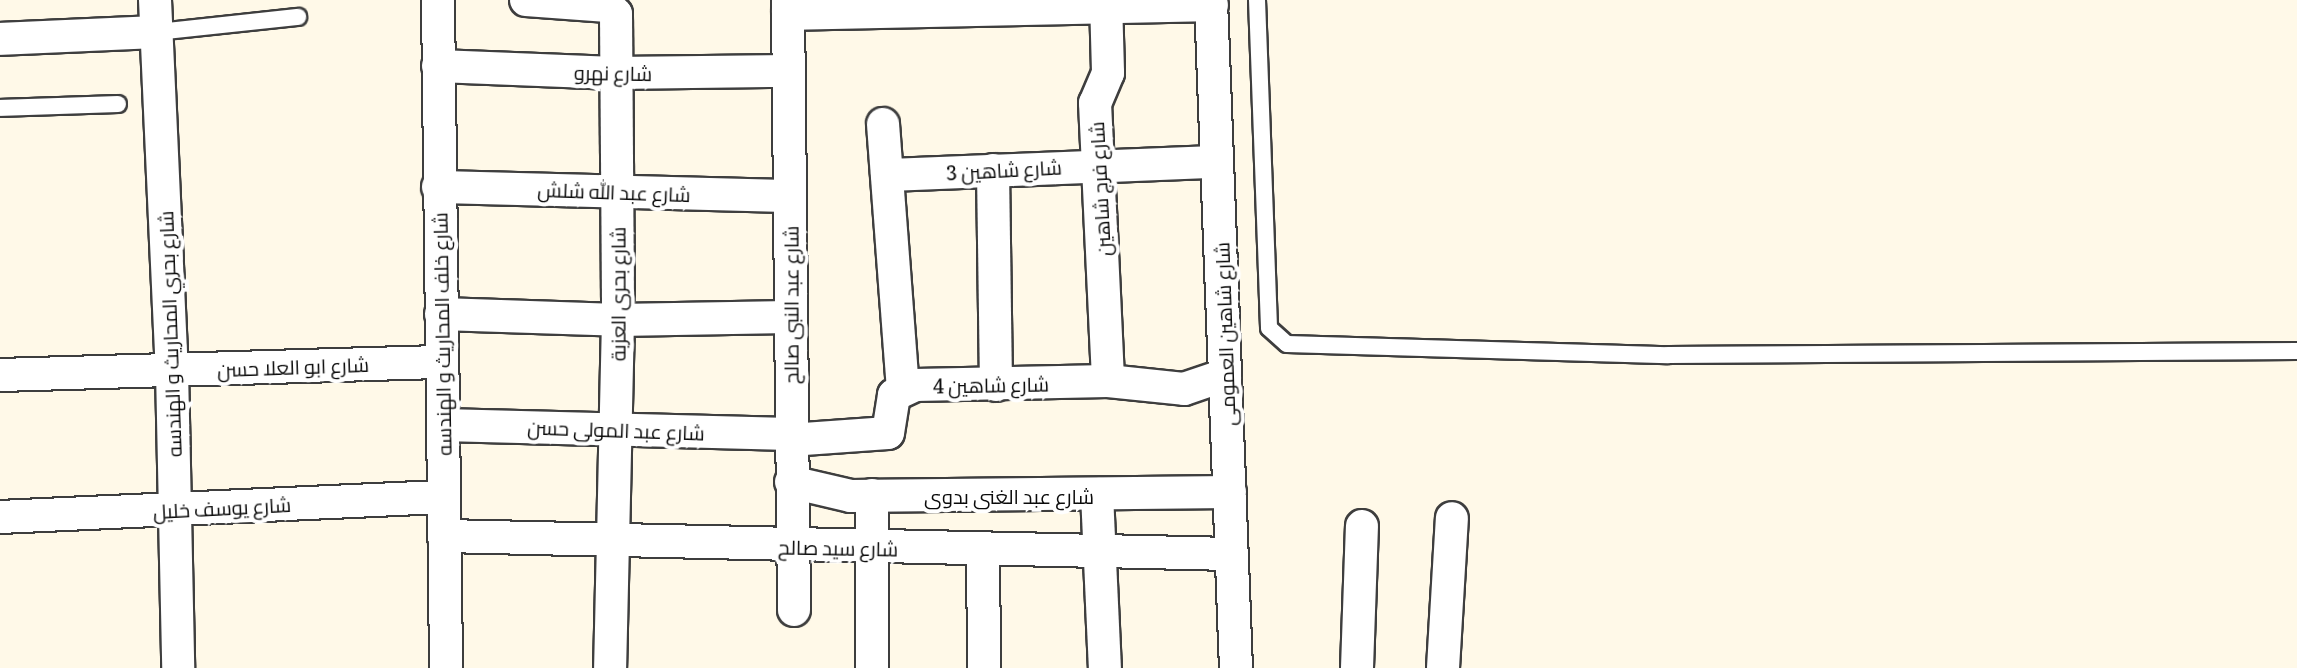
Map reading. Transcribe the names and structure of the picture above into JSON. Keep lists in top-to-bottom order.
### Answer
{
  "streets": {
    "street": [
      "شارع نهرو",
      "شارع شاهين 3",
      "شارع فرج شاهين",
      "شارع عبد الله شلش",
      "شارع بحرى العزبة",
      "شارع عبد النبى صالح",
      "شارع بحري المحاريث و الهندسه",
      "شارع خلف المحاريث و الهندسه",
      "شارع شاهين العمومى",
      "شارع ابو العلا حسن",
      "شارع شاهين 4",
      "شارع عبد المولى حسن",
      "شارع عبد الغنى بدوى",
      "شارع يوسف خليل",
      "شارع سيد صالح"
    ]
  },
  "crossings": [
    ["شارع نهرو", "شارع بحرى العزبة"],
    ["شارع نهرو", "شارع عبد النبى صالح"],
    ["شارع نهرو", "شارع خلف المحاريث و الهندسه"],
    ["شارع شاهين 3", "شارع فرج شاهين"],
    ["شارع شاهين 3", "شارع شاهين العمومى"],
    ["شارع فرج شاهين", "شارع شاهين 4"],
    ["شارع عبد الله شلش", "شارع بحرى العزبة"],
    ["شارع عبد الله شلش", "شارع عبد النبى صالح"],
    ["شارع عبد الله شلش", "شارع خلف المحاريث و الهندسه"],
    ["شارع بحرى العزبة", "شارع عبد المولى حسن"],
    ["شارع بحرى العزبة", "شارع سيد صالح"],
    ["شارع عبد النبى صالح", "شارع عبد المولى حسن"],
    ["شارع عبد النبى صالح", "شارع عبد الغنى بدوى"],
    ["شارع عبد النبى صالح", "شارع سيد صالح"],
    ["شارع بحري المحاريث و الهندسه", "شارع ابو العلا حسن"],
    ["شارع بحري المحاريث و الهندسه", "شارع يوسف خليل"],
    ["شارع خلف المحاريث و الهندسه", "شارع ابو العلا حسن"],
    ["شارع خلف المحاريث و الهندسه", "شارع عبد المولى حسن"],
    ["شارع خلف المحاريث و الهندسه", "شارع يوسف خليل"],
    ["شارع خلف المحاريث و الهندسه", "شارع سيد صالح"],
    ["شارع شاهين العمومى", "شارع شاهين 4"],
    ["شارع شاهين العمومى", "شارع عبد الغنى بدوى"],
    ["شارع شاهين العمومى", "شارع سيد صالح"]
  ]
}
